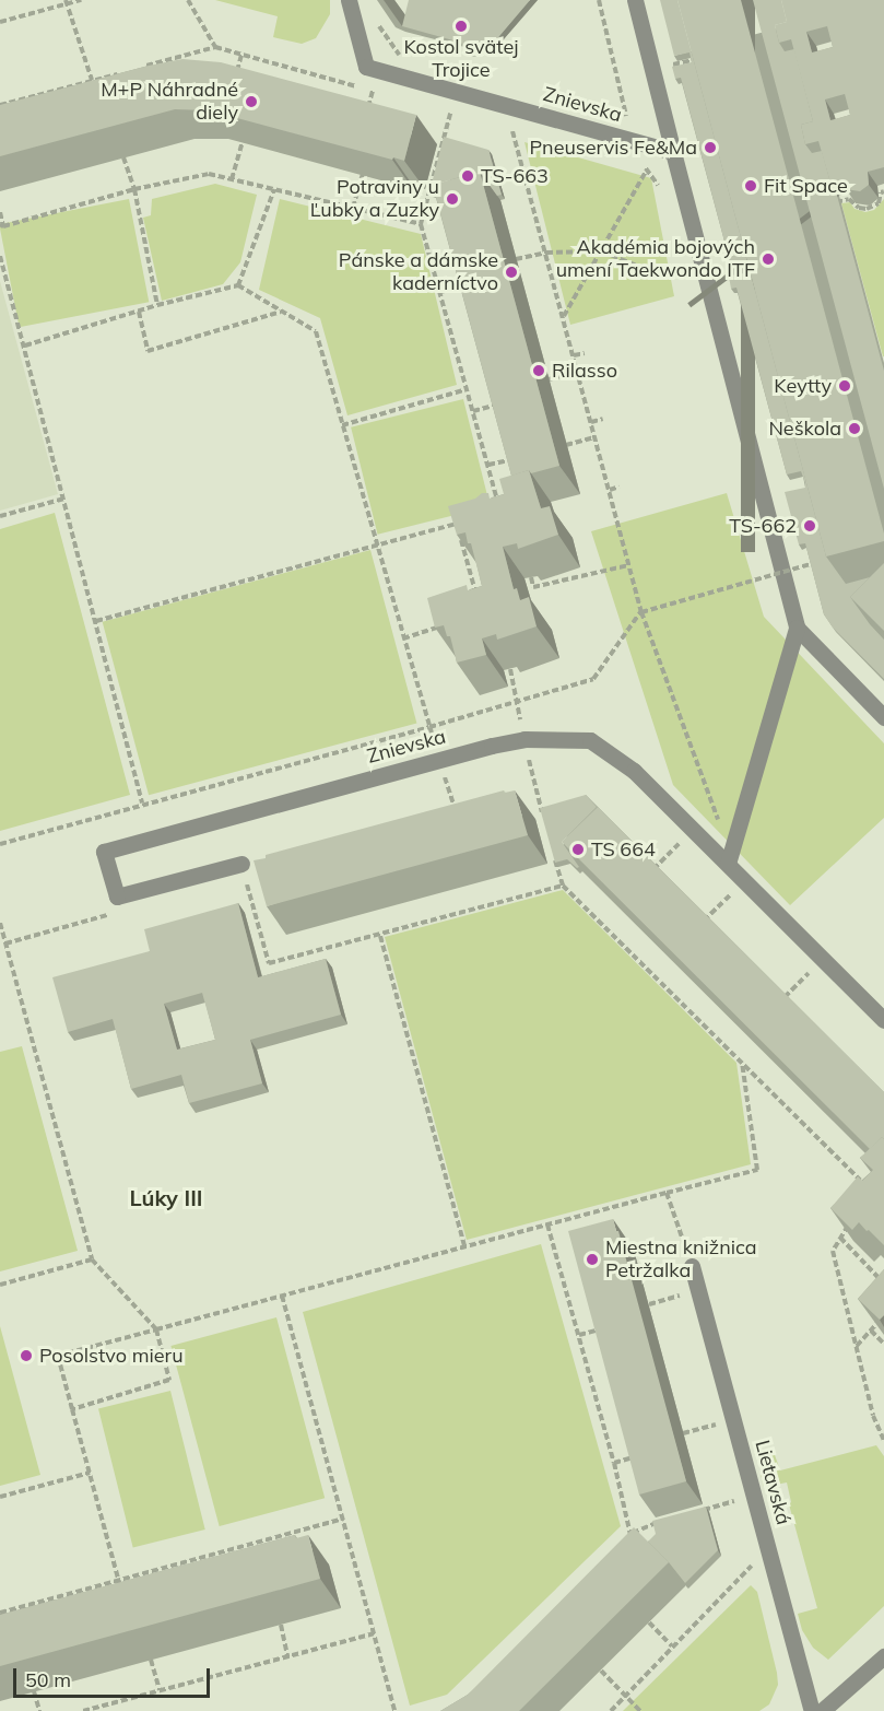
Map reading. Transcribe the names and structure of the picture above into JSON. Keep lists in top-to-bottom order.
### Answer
{
  "streets": {
    "street": ["Znievska", "Lietavská"]
  },
  "districts": ["Lúky III"],
  "places": [
    "Kostol svätej Trojice",
    "M+P Náhradné diely",
    "Pneuservis Fe&Ma",
    "TS-663",
    "Fit Space",
    "Potraviny u Ľubky a Zuzky",
    "Akadémia bojových umení Taekwondo ITF",
    "Pánske a dámske kaderníctvo",
    "Rilasso",
    "Keytty",
    "Neškola",
    "TS-662",
    "TS 664",
    "Miestna knižnica Petržalka",
    "Posolstvo mieru"
  ],
  "scale_bar": "50 m"
}
